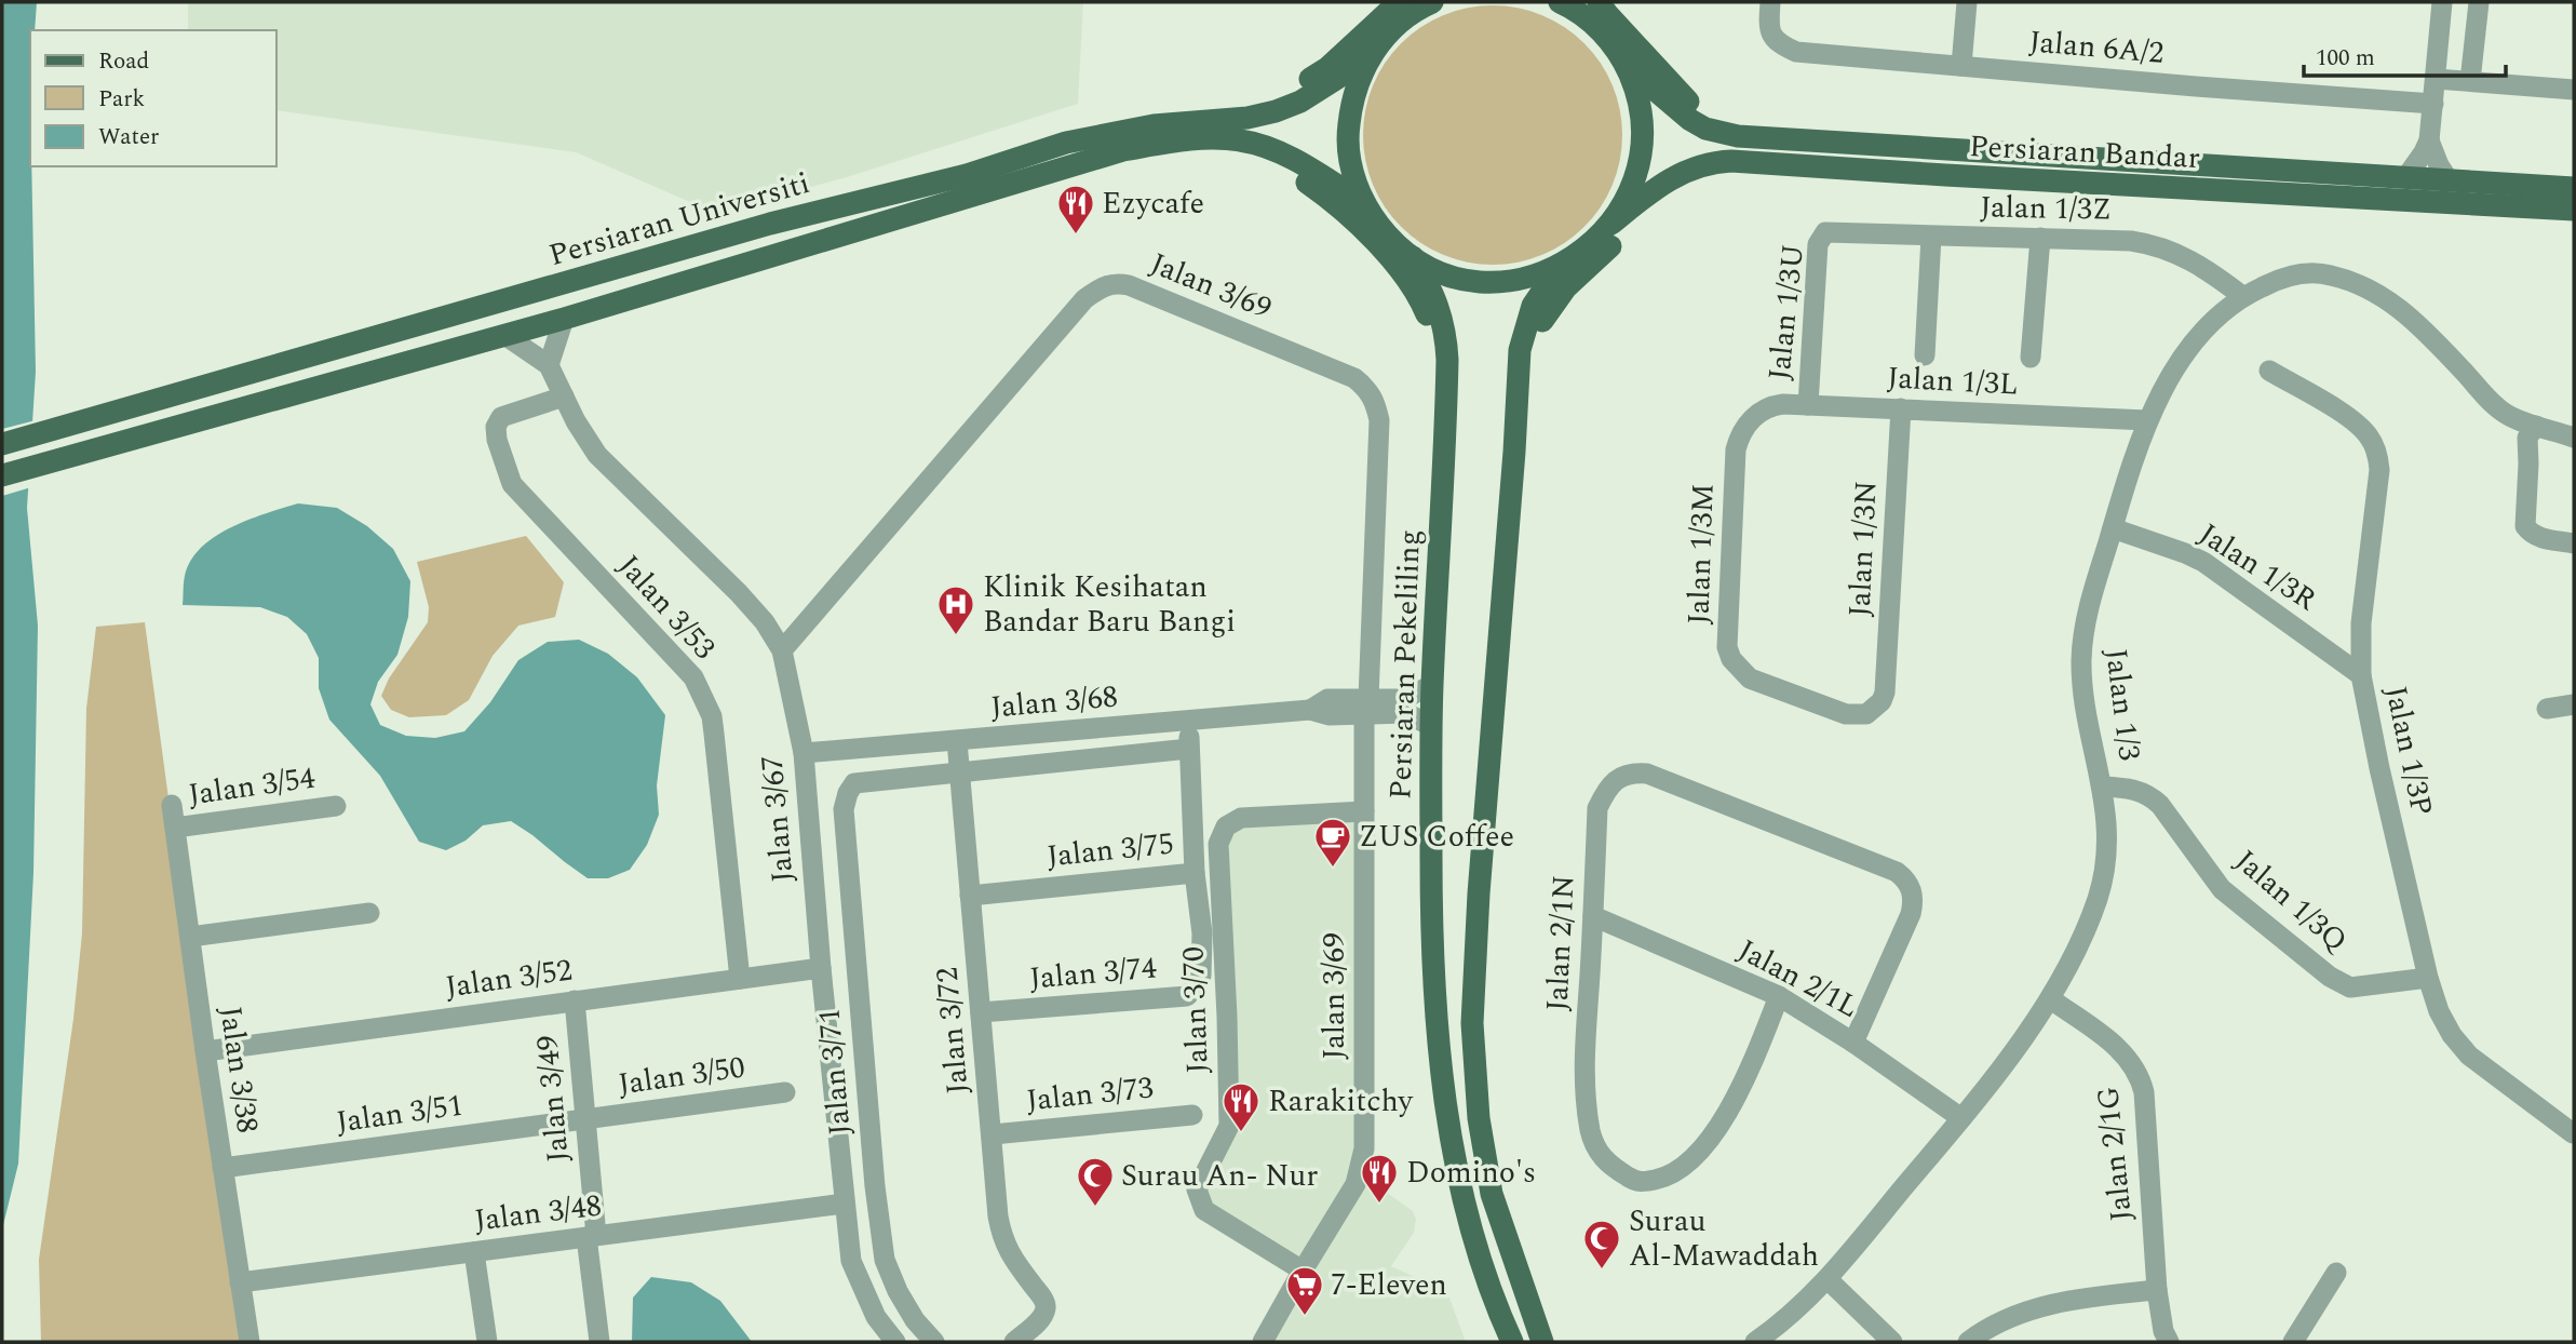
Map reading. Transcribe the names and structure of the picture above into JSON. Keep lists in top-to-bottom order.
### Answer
{
  "streets": {
    "main road": ["Persiaran Bandar", "Persiaran Universiti", "Persiaran Pekeliling"],
    "street": [
      "Jalan 6A/2",
      "Jalan 1/3Z",
      "Jalan 3/69",
      "Jalan 1/3U",
      "Jalan 1/3L",
      "Jalan 1/3N",
      "Jalan 1/3M",
      "Jalan 1/3R",
      "Jalan 3/53",
      "Jalan 3/68",
      "Jalan 1/3",
      "Jalan 1/3P",
      "Jalan 3/54",
      "Jalan 3/67",
      "Jalan 3/75",
      "Jalan 1/3Q",
      "Jalan 2/1N",
      "Jalan 3/74",
      "Jalan 3/52",
      "Jalan 2/1L",
      "Jalan 3/70",
      "Jalan 3/72",
      "Jalan 3/38",
      "Jalan 3/71",
      "Jalan 3/50",
      "Jalan 3/73",
      "Jalan 3/49",
      "Jalan 3/51",
      "Jalan 2/1G",
      "Jalan 3/48"
    ]
  },
  "crossings": [
    ["Jalan 1/3Z", "Jalan 1/3U"],
    ["Jalan 1/3Z", "Jalan 1/3"],
    ["Jalan 3/69", "Jalan 3/68"],
    ["Jalan 3/69", "Jalan 3/67"],
    ["Jalan 3/69", "Jalan 3/70"],
    ["Jalan 1/3U", "Jalan 1/3L"],
    ["Jalan 1/3L", "Jalan 1/3N"],
    ["Jalan 1/3L", "Jalan 1/3M"],
    ["Jalan 1/3L", "Jalan 1/3"],
    ["Jalan 1/3N", "Jalan 1/3M"],
    ["Jalan 1/3R", "Jalan 1/3"],
    ["Jalan 1/3R", "Jalan 1/3P"],
    ["Jalan 3/53", "Jalan 3/67"],
    ["Jalan 3/53", "Jalan 3/52"],
    ["Persiaran Pekeliling", "Jalan 3/68"],
    ["Jalan 3/68", "Jalan 3/67"],
    ["Jalan 3/68", "Jalan 3/72"],
    ["Jalan 1/3", "Jalan 1/3Q"],
    ["Jalan 1/3", "Jalan 2/1L"],
    ["Jalan 1/3", "Jalan 2/1G"],
    ["Jalan 1/3P", "Jalan 1/3Q"],
    ["Jalan 3/54", "Jalan 3/38"],
    ["Jalan 3/67", "Jalan 3/52"],
    ["Jalan 3/67", "Jalan 3/48"],
    ["Jalan 3/75", "Jalan 3/74"],
    ["Jalan 3/75", "Jalan 3/72"],
    ["Jalan 2/1N", "Jalan 2/1L"],
    ["Jalan 3/74", "Jalan 3/72"],
    ["Jalan 3/52", "Jalan 3/38"],
    ["Jalan 3/52", "Jalan 3/49"],
    ["Jalan 3/72", "Jalan 3/71"],
    ["Jalan 3/72", "Jalan 3/73"],
    ["Jalan 3/38", "Jalan 3/51"],
    ["Jalan 3/38", "Jalan 3/48"],
    ["Jalan 3/50", "Jalan 3/49"],
    ["Jalan 3/50", "Jalan 3/51"],
    ["Jalan 3/49", "Jalan 3/51"],
    ["Jalan 3/49", "Jalan 3/48"]
  ],
  "places": {
    "restaurant": ["Ezycafe", "Rarakitchy", "Domino's"],
    "hospital": ["Klinik Kesihatan Bandar Baru Bangi"],
    "cafe": ["ZUS Coffee"],
    "mosque": ["Surau An- Nur", "Surau Al-Mawaddah"],
    "supermarket": ["7-Eleven"]
  },
  "legend": ["Road", "Park", "Water"],
  "scale_bar": "100 m"
}
